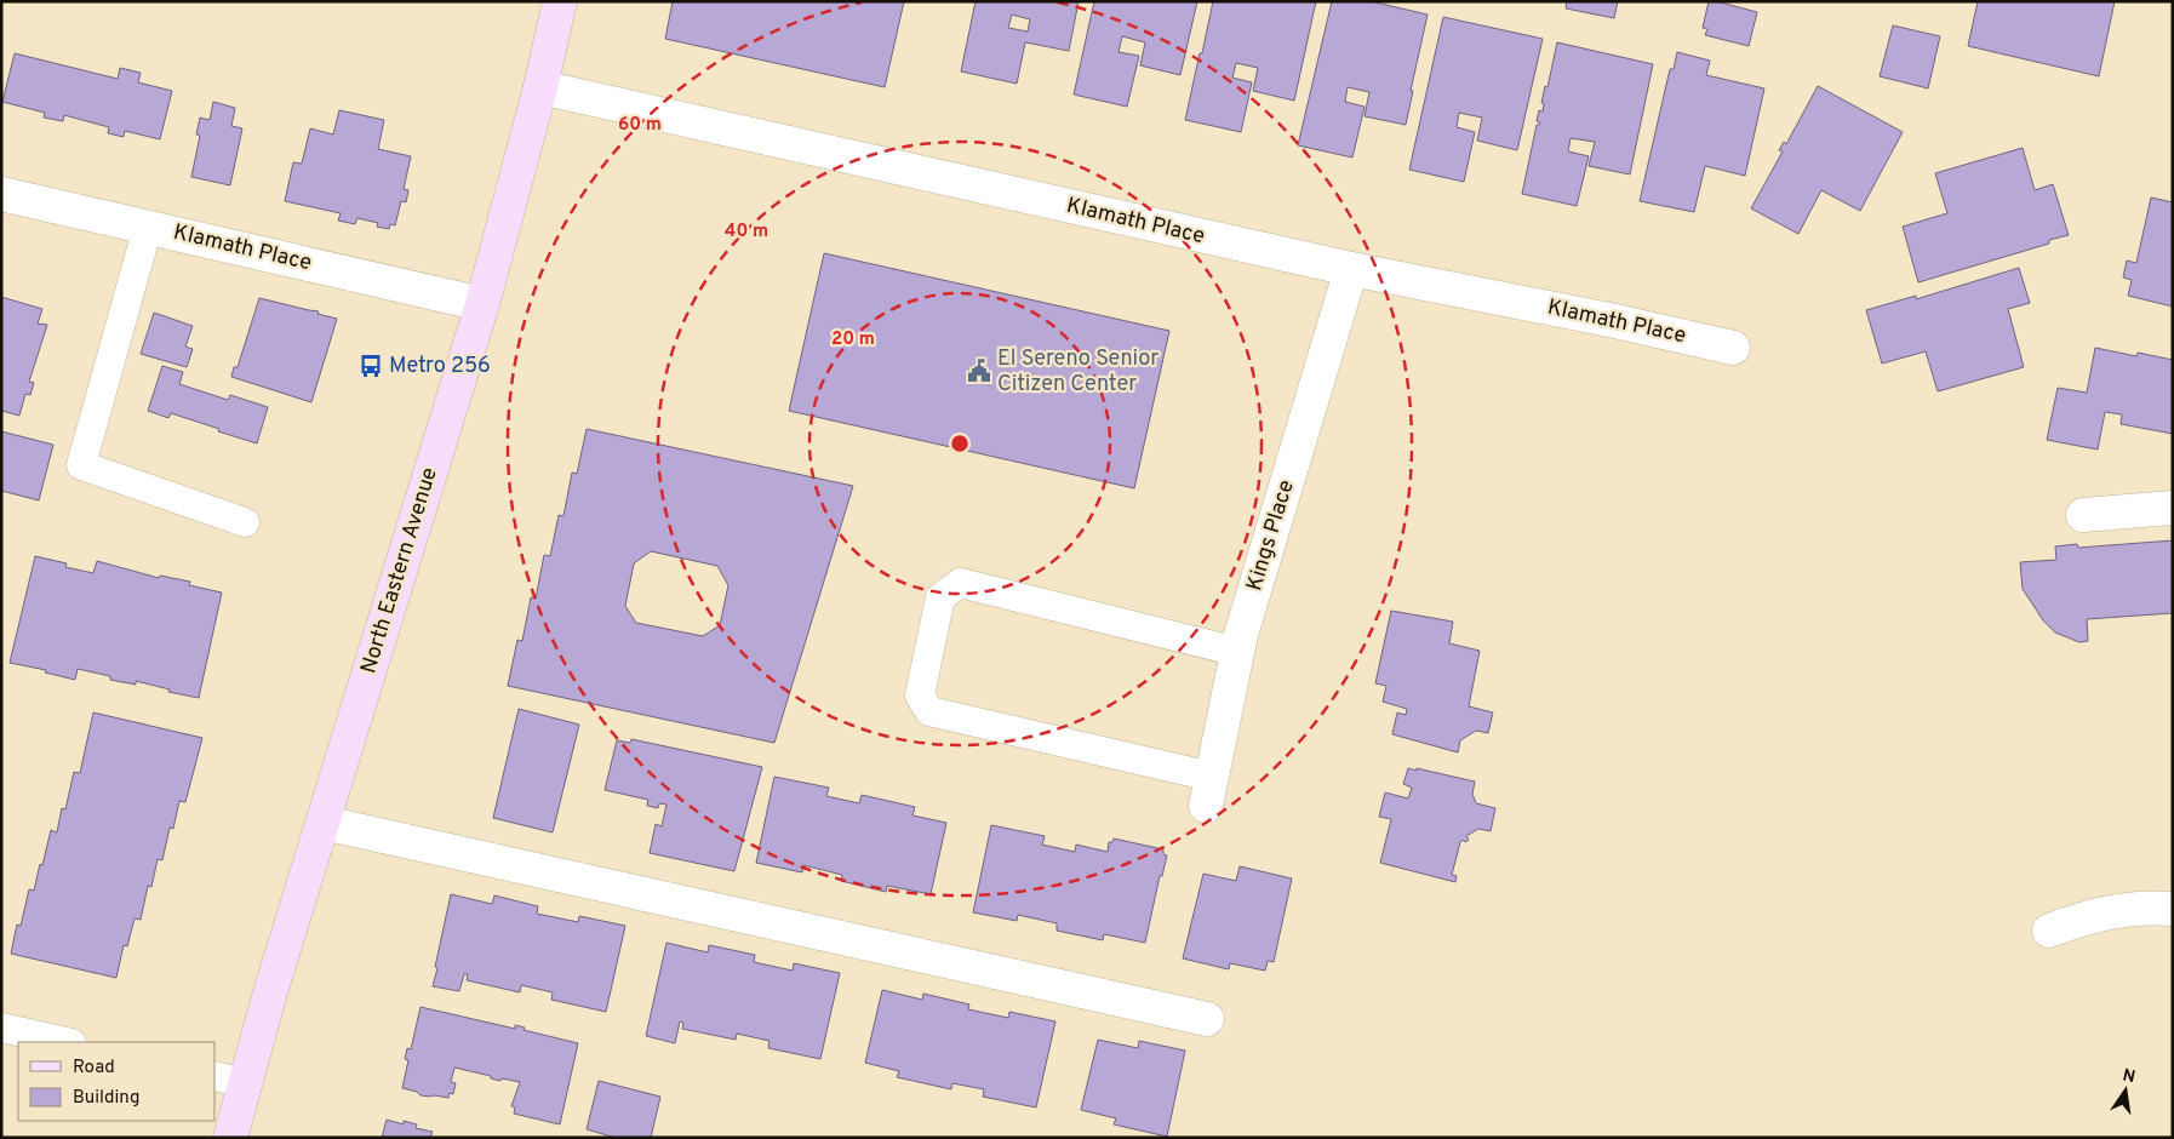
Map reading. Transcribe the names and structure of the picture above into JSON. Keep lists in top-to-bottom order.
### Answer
{
  "streets": {
    "main road": ["North Eastern Avenue"],
    "street": ["Klamath Place", "Kings Place"]
  },
  "crossings": [
    ["Klamath Place", "Kings Place"],
    ["Klamath Place", "North Eastern Avenue"]
  ],
  "places": {
    "bus stop": ["Metro 256"],
    "public building": ["El Sereno Senior Citizen Center"]
  },
  "legend": ["Road", "Building"],
  "north": "top",
  "rings": ["60 m", "40 m", "20 m"]
}
